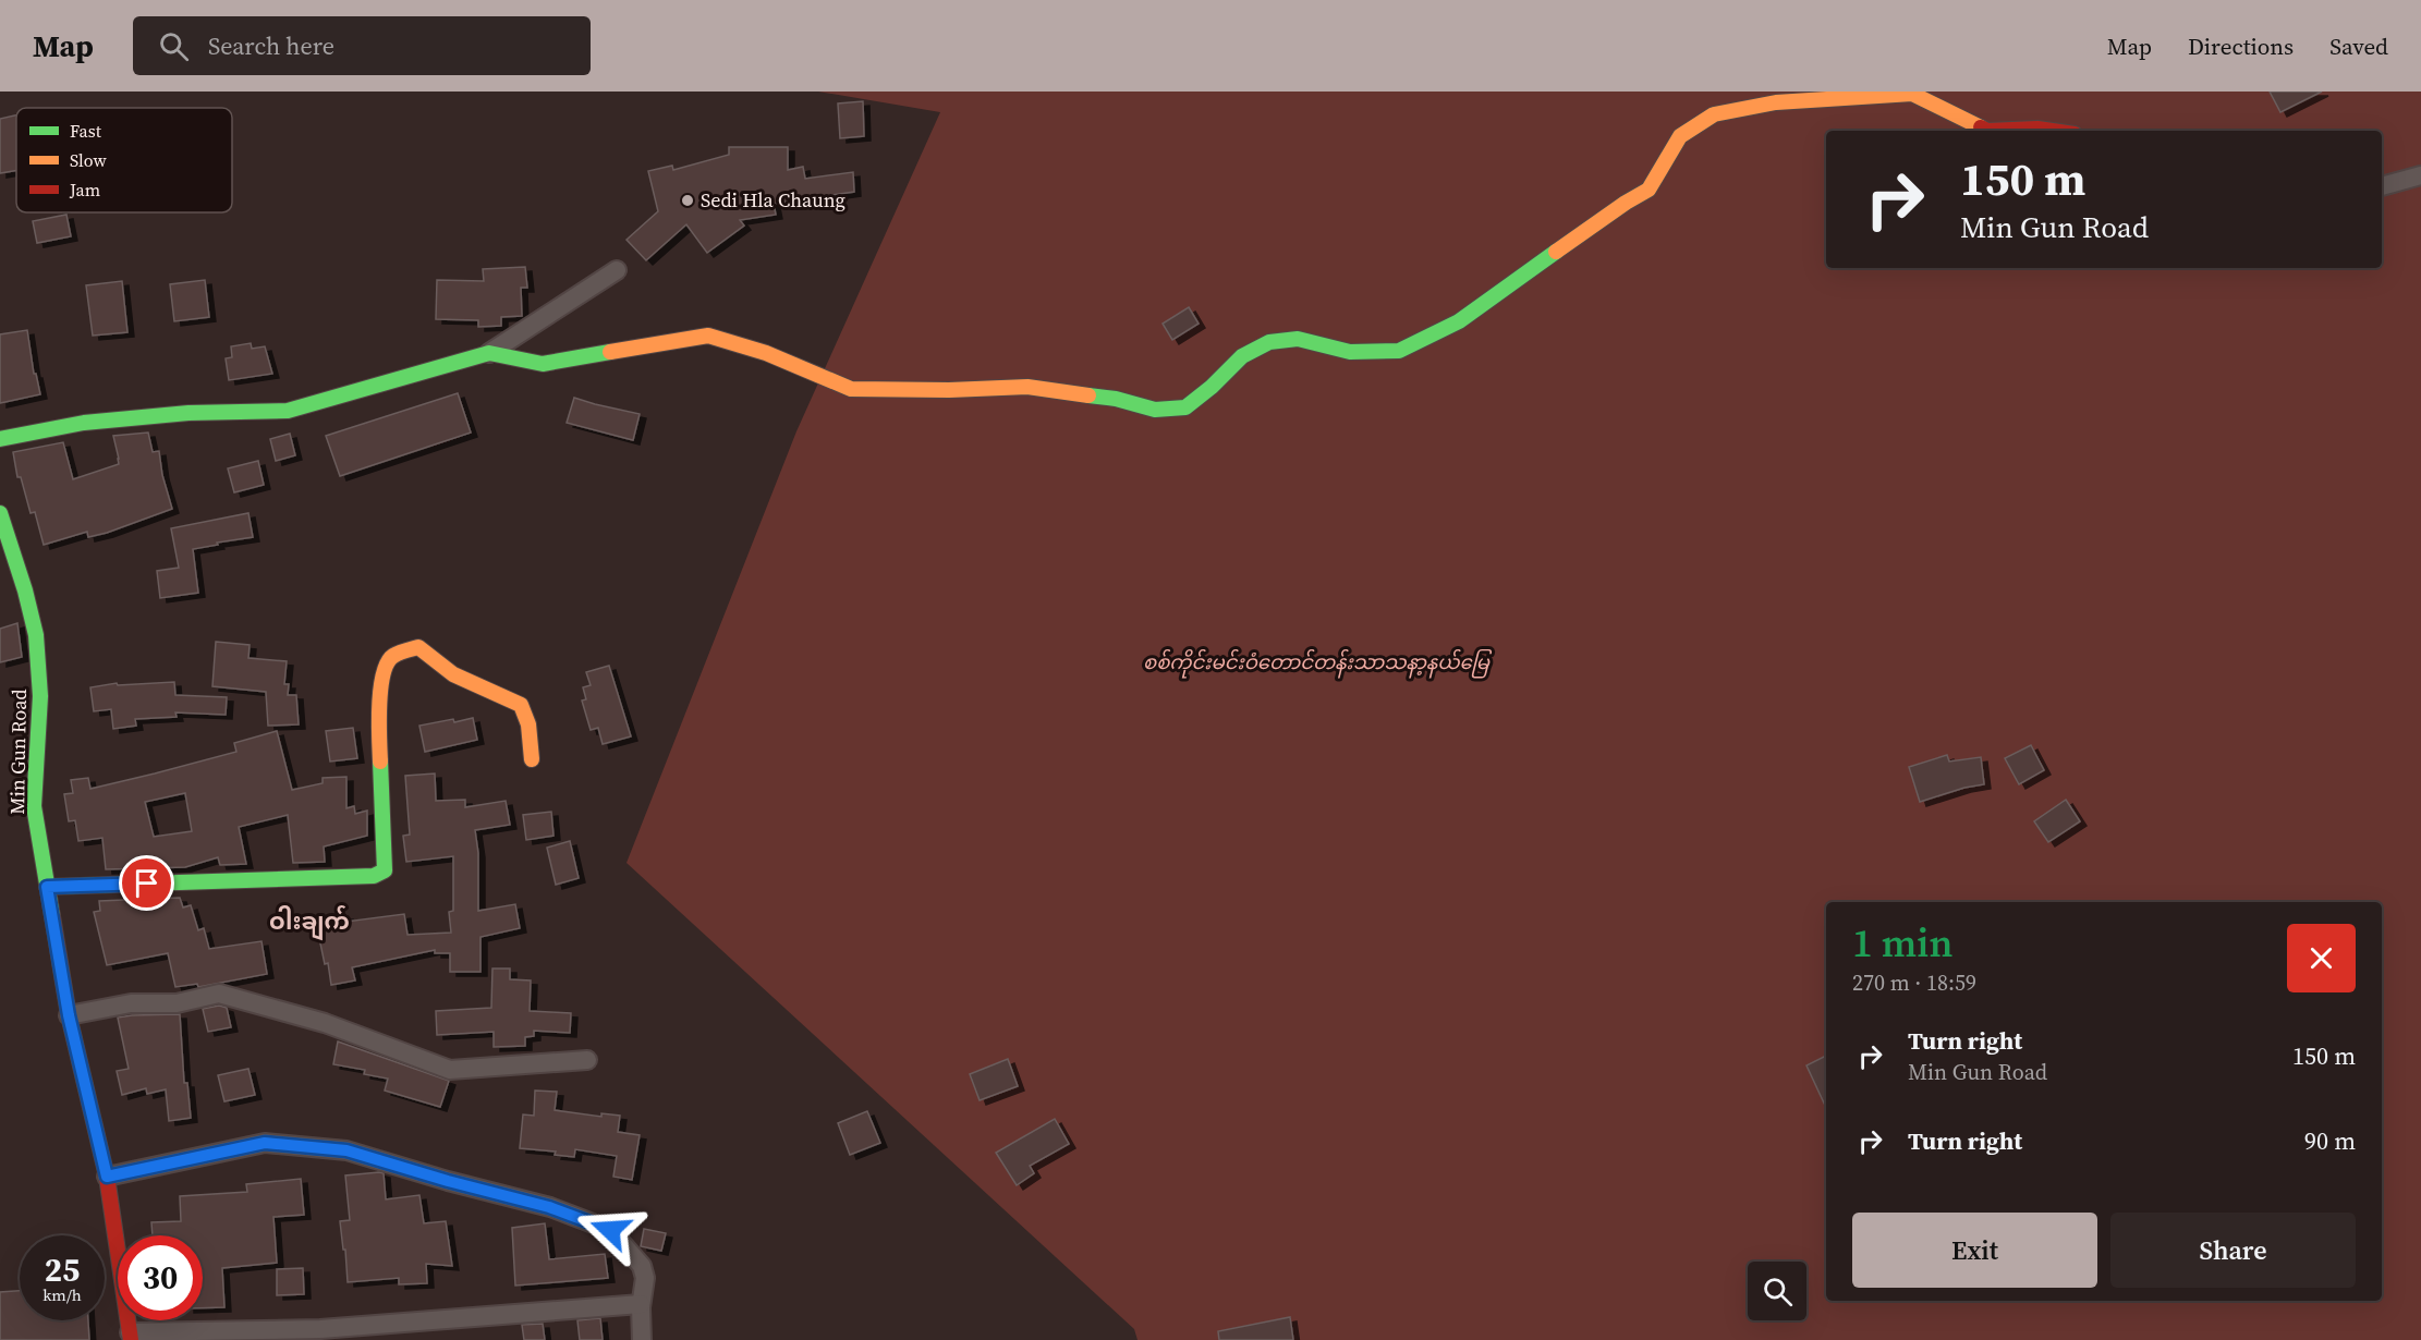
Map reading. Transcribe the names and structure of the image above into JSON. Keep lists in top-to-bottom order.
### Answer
{
  "streets": {
    "street": ["Min Gun Road"]
  },
  "districts": ["ဝါးချက်"],
  "parks": ["စစ်ကိုင်းမင်းဝံတောင်တန်းသာသနာ့နယ်မြေ"],
  "places": ["Sedi Hla Chaung"],
  "legend": ["Fast", "Slow", "Jam"],
  "page": {
    "header": "Map",
    "search": "Search here",
    "nav": ["Map", "Directions", "Saved"],
    "turn": ["150 m", "Min Gun Road"],
    "heading": ["1 min", "270 m · 18:59"],
    "list": [
      {
        "name": "Turn right",
        "note": "Min Gun Road",
        "value": "150 m"
      },
      {
        "name": "Turn right",
        "value": "90 m"
      }
    ],
    "buttons": ["Exit", "Share"],
    "speed": "25 km/h",
    "limit": "30"
  }
}
